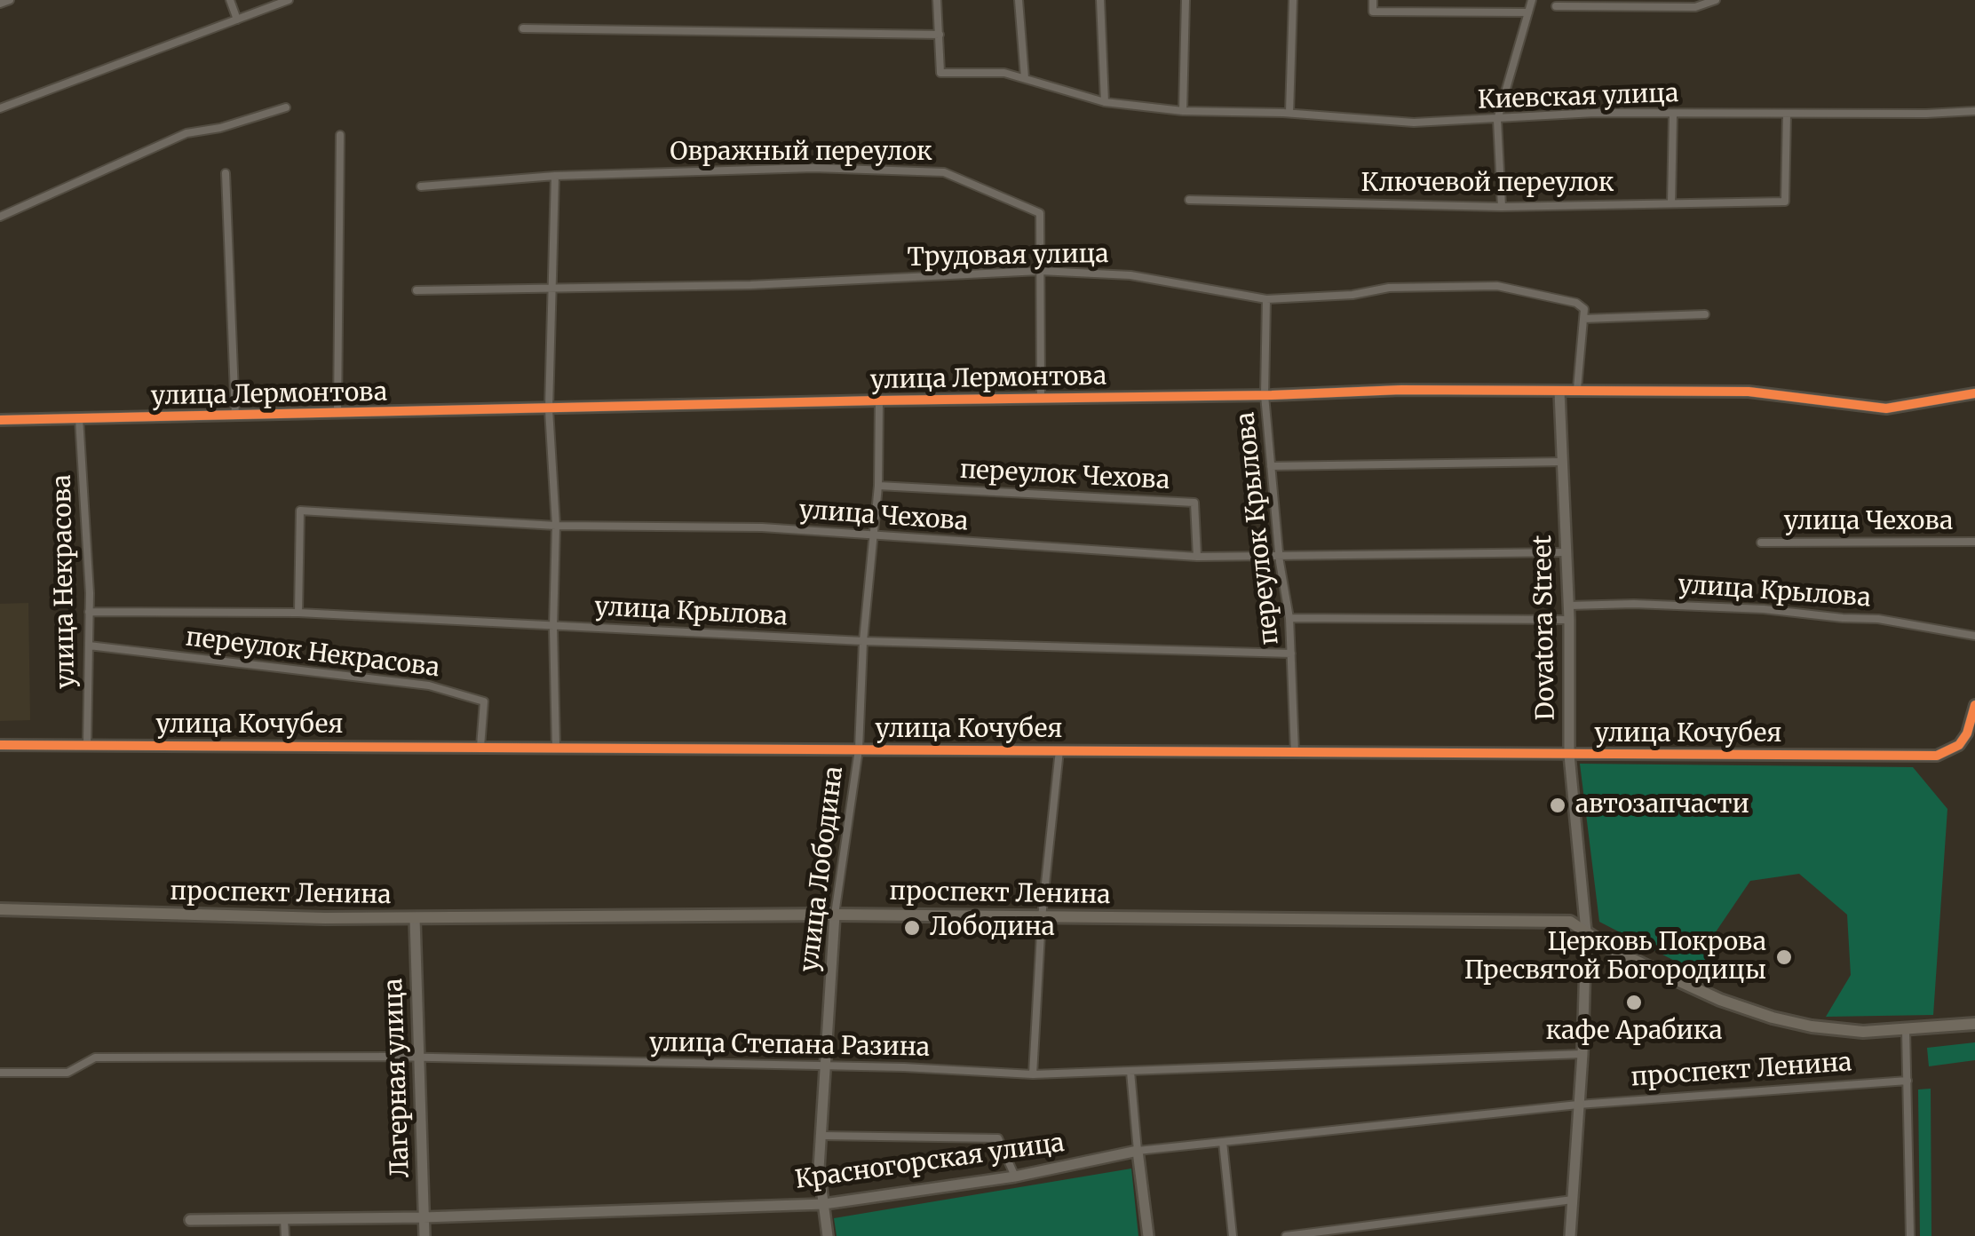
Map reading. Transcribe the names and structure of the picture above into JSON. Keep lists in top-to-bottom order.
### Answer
{
  "streets": {
    "main road": ["проспект Ленина"],
    "street": [
      "Киевская улица",
      "Овражный переулок",
      "Ключевой переулок",
      "Трудовая улица",
      "улица Лермонтова",
      "переулок Чехова",
      "улица Чехова",
      "переулок Крылова",
      "улица Некрасова",
      "улица Крылова",
      "Dovatora Street",
      "переулок Некрасова",
      "улица Кочубея",
      "улица Лободина",
      "улица Степана Разина",
      "Лагерная улица",
      "Красногорская улица"
    ]
  },
  "crossings": [
    ["Киевская улица", "Ключевой переулок"],
    ["Овражный переулок", "Трудовая улица"],
    ["Овражный переулок", "улица Лермонтова"],
    ["Трудовая улица", "переулок Крылова"],
    ["улица Лермонтова", "переулок Крылова"],
    ["улица Лермонтова", "улица Некрасова"],
    ["улица Лермонтова", "Dovatora Street"],
    ["улица Лермонтова", "улица Лободина"],
    ["переулок Чехова", "улица Чехова"],
    ["переулок Чехова", "улица Лободина"],
    ["улица Чехова", "переулок Крылова"],
    ["улица Чехова", "улица Крылова"],
    ["улица Чехова", "Dovatora Street"],
    ["улица Чехова", "улица Лободина"],
    ["переулок Крылова", "улица Крылова"],
    ["переулок Крылова", "улица Кочубея"],
    ["улица Некрасова", "улица Крылова"],
    ["улица Некрасова", "переулок Некрасова"],
    ["улица Некрасова", "улица Кочубея"],
    ["улица Крылова", "Dovatora Street"],
    ["улица Крылова", "улица Лободина"],
    ["Dovatora Street", "улица Кочубея"],
    ["Dovatora Street", "проспект Ленина"],
    ["Dovatora Street", "улица Степана Разина"],
    ["Dovatora Street", "Красногорская улица"],
    ["переулок Некрасова", "улица Кочубея"],
    ["улица Кочубея", "улица Лободина"],
    ["улица Лободина", "проспект Ленина"],
    ["улица Лободина", "улица Степана Разина"],
    ["улица Лободина", "Красногорская улица"],
    ["проспект Ленина", "Лагерная улица"],
    ["проспект Ленина", "Красногорская улица"],
    ["улица Степана Разина", "Лагерная улица"],
    ["Лагерная улица", "Красногорская улица"]
  ],
  "places": [
    "автозапчасти",
    "Лободина",
    "Церковь Покрова Пресвятой Богородицы",
    "кафе Арабика"
  ]
}
